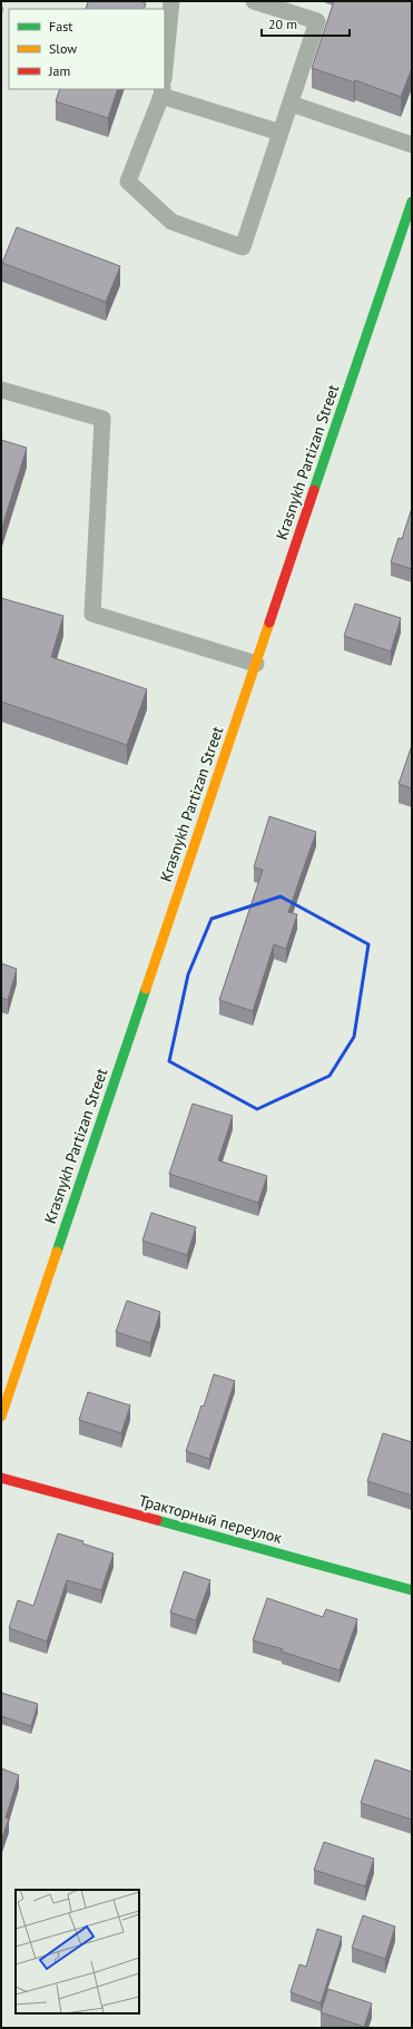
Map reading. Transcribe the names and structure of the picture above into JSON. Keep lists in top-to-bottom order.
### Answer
{
  "streets": {
    "street": ["Krasnykh Partizan Street", "Тракторный переулок"]
  },
  "legend": ["Fast", "Slow", "Jam"],
  "scale_bar": "20 m"
}
